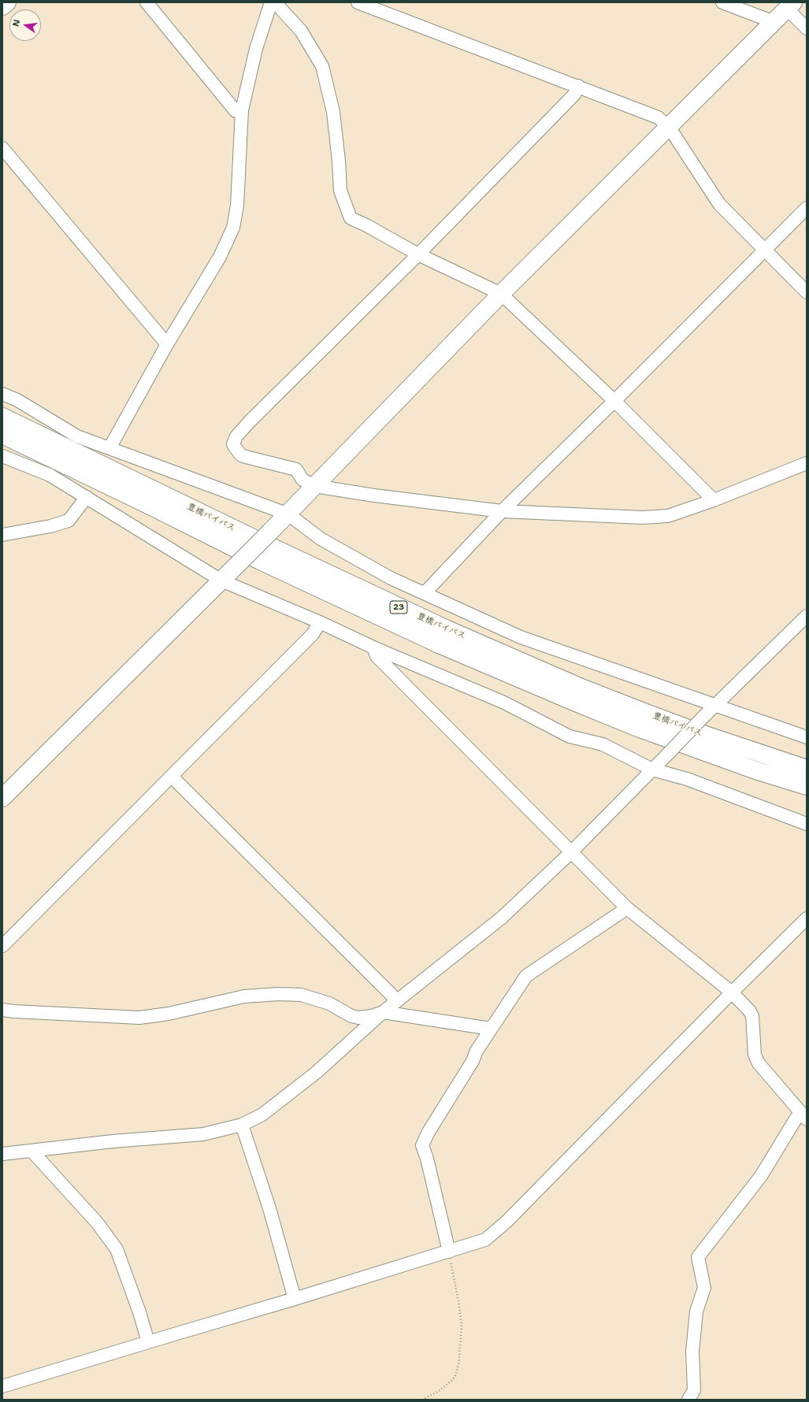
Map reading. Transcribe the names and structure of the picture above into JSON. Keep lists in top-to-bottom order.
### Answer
{
  "streets": {
    "main road": ["豊橋バイパス", "23"]
  },
  "north": "left"
}
